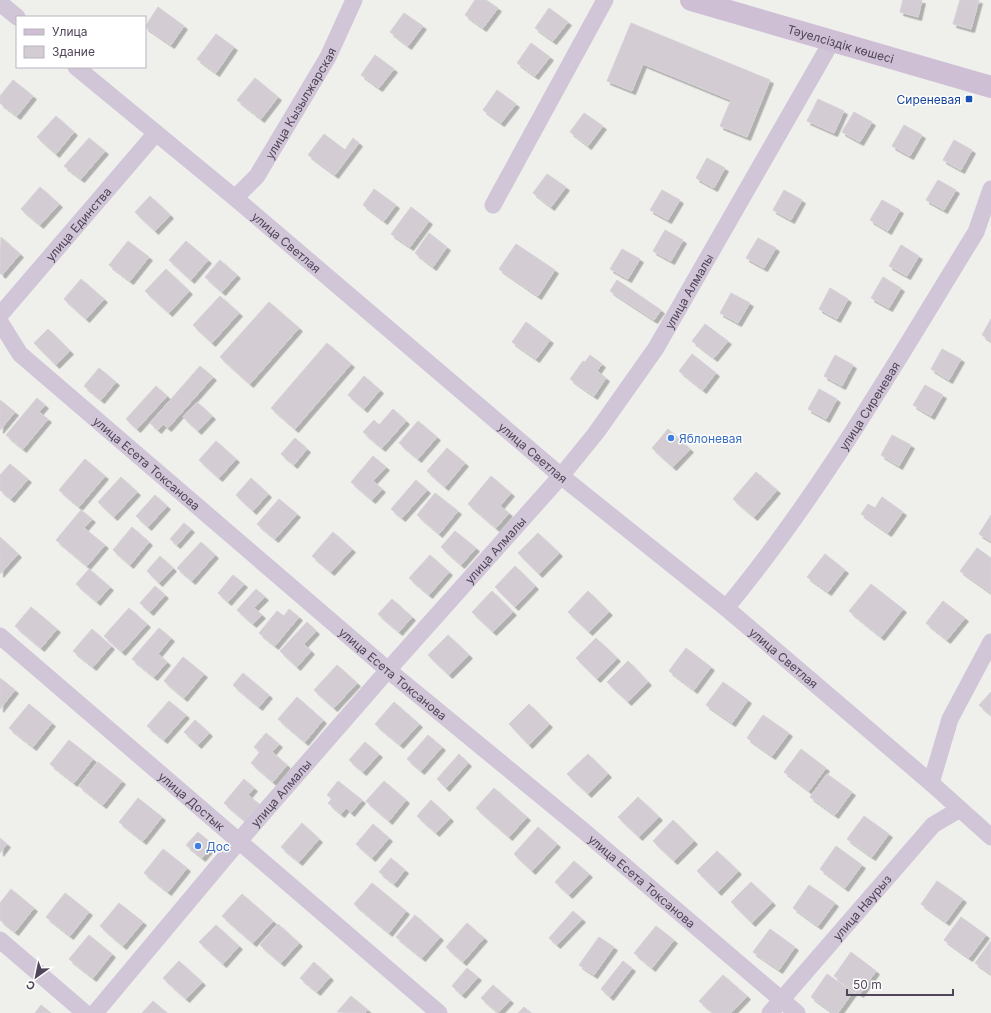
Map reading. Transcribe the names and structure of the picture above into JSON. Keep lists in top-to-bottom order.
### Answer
{
  "streets": {
    "main road": ["Тәуелсіздік көшесі"],
    "street": [
      "улица Кызылжарская",
      "улица Единства",
      "улица Светлая",
      "улица Алмалы",
      "улица Сиреневая",
      "улица Есета Токсанова",
      "улица Достык",
      "улица Наурыз"
    ]
  },
  "crossings": [
    ["Тәуелсіздік көшесі", "улица Алмалы"],
    ["улица Кызылжарская", "улица Светлая"],
    ["улица Единства", "улица Светлая"],
    ["улица Светлая", "улица Алмалы"],
    ["улица Светлая", "улица Сиреневая"],
    ["улица Светлая", "улица Наурыз"],
    ["улица Алмалы", "улица Есета Токсанова"],
    ["улица Алмалы", "улица Достык"],
    ["улица Есета Токсанова", "улица Наурыз"]
  ],
  "places": {
    "transit": ["Сиреневая"],
    "other": ["Яблоневая", "Дос"]
  },
  "legend": ["Улица", "Здание"],
  "scale_bar": "50 m",
  "north": "bottom left"
}
